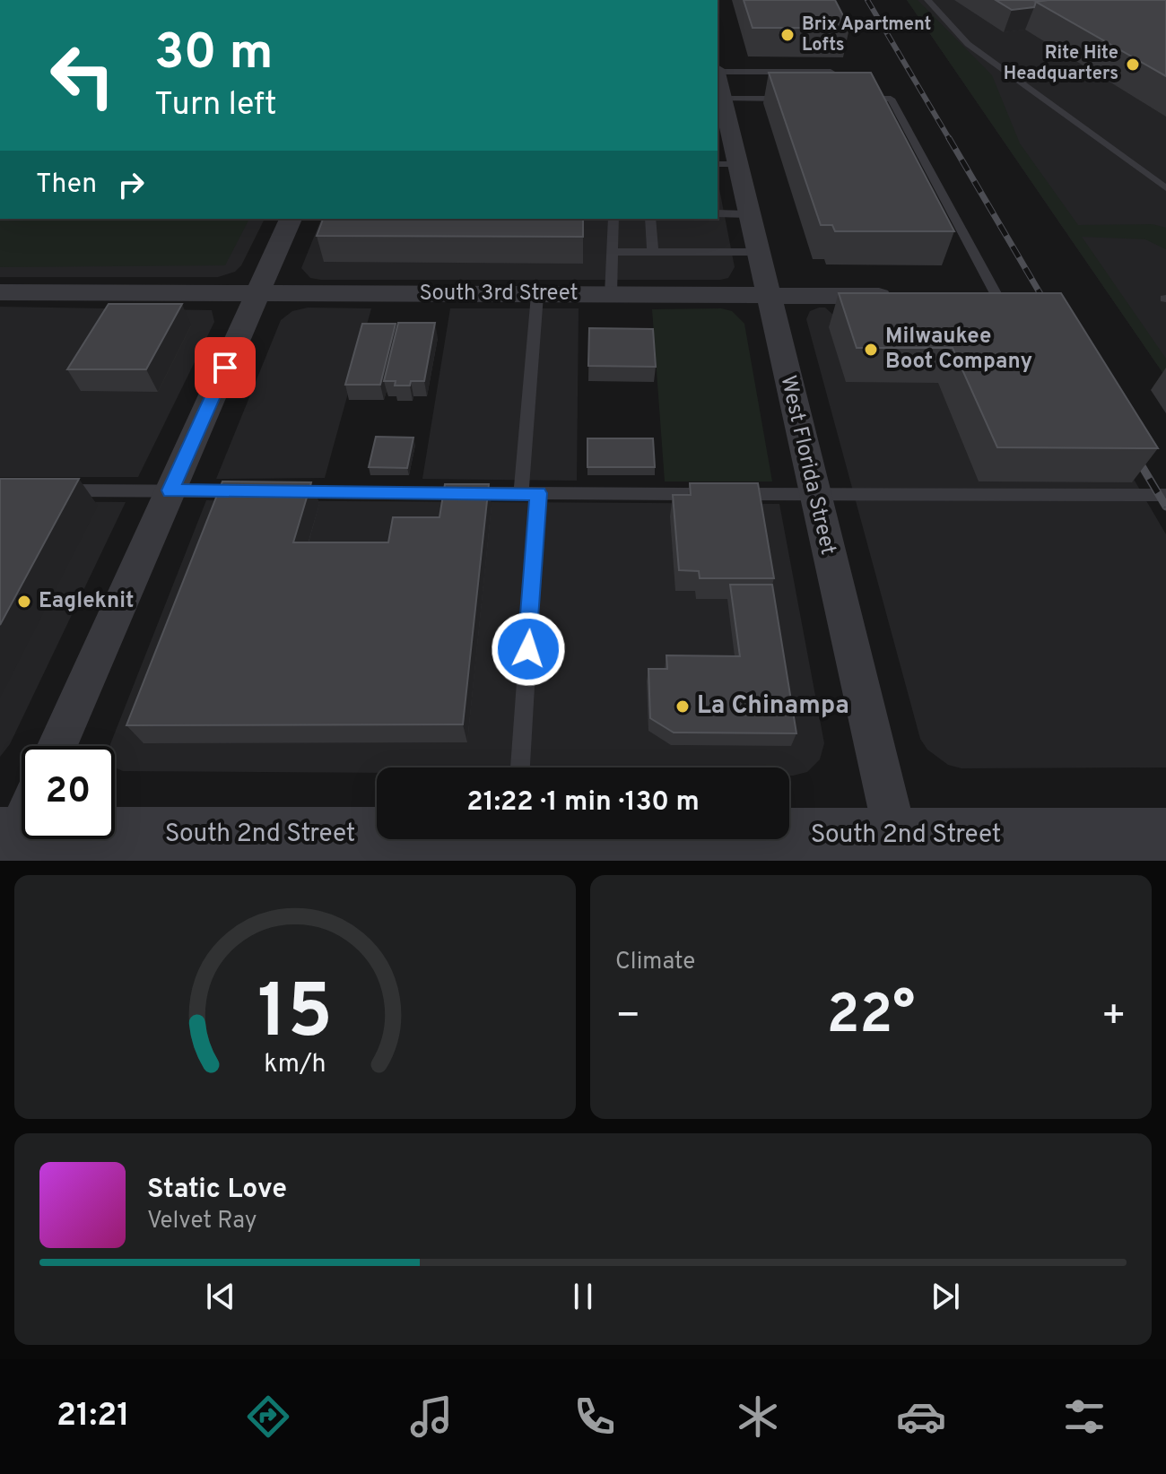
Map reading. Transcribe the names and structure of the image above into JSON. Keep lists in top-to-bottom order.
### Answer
{
  "streets": {
    "street": ["South 3rd Street", "West Florida Street", "South 2nd Street"]
  },
  "crossings": [
    ["South 3rd Street", "West Florida Street"],
    ["West Florida Street", "South 2nd Street"]
  ],
  "places": [
    "Brix Apartment Lofts",
    "Rite Hite Headquarters",
    "Milwaukee Boot Company",
    "Eagleknit",
    "La Chinampa"
  ],
  "page": {
    "turn": ["30 m", "Turn left"],
    "then": "Then",
    "limit": "20",
    "trip": "21:22 · 1 min · 130 m",
    "tile": "Climate",
    "heat": ["−", "22°", "+"],
    "song": ["Static Love", "Velvet Ray"],
    "tabs": "21:21",
    "gauge": ["15", "km/h"]
  }
}
